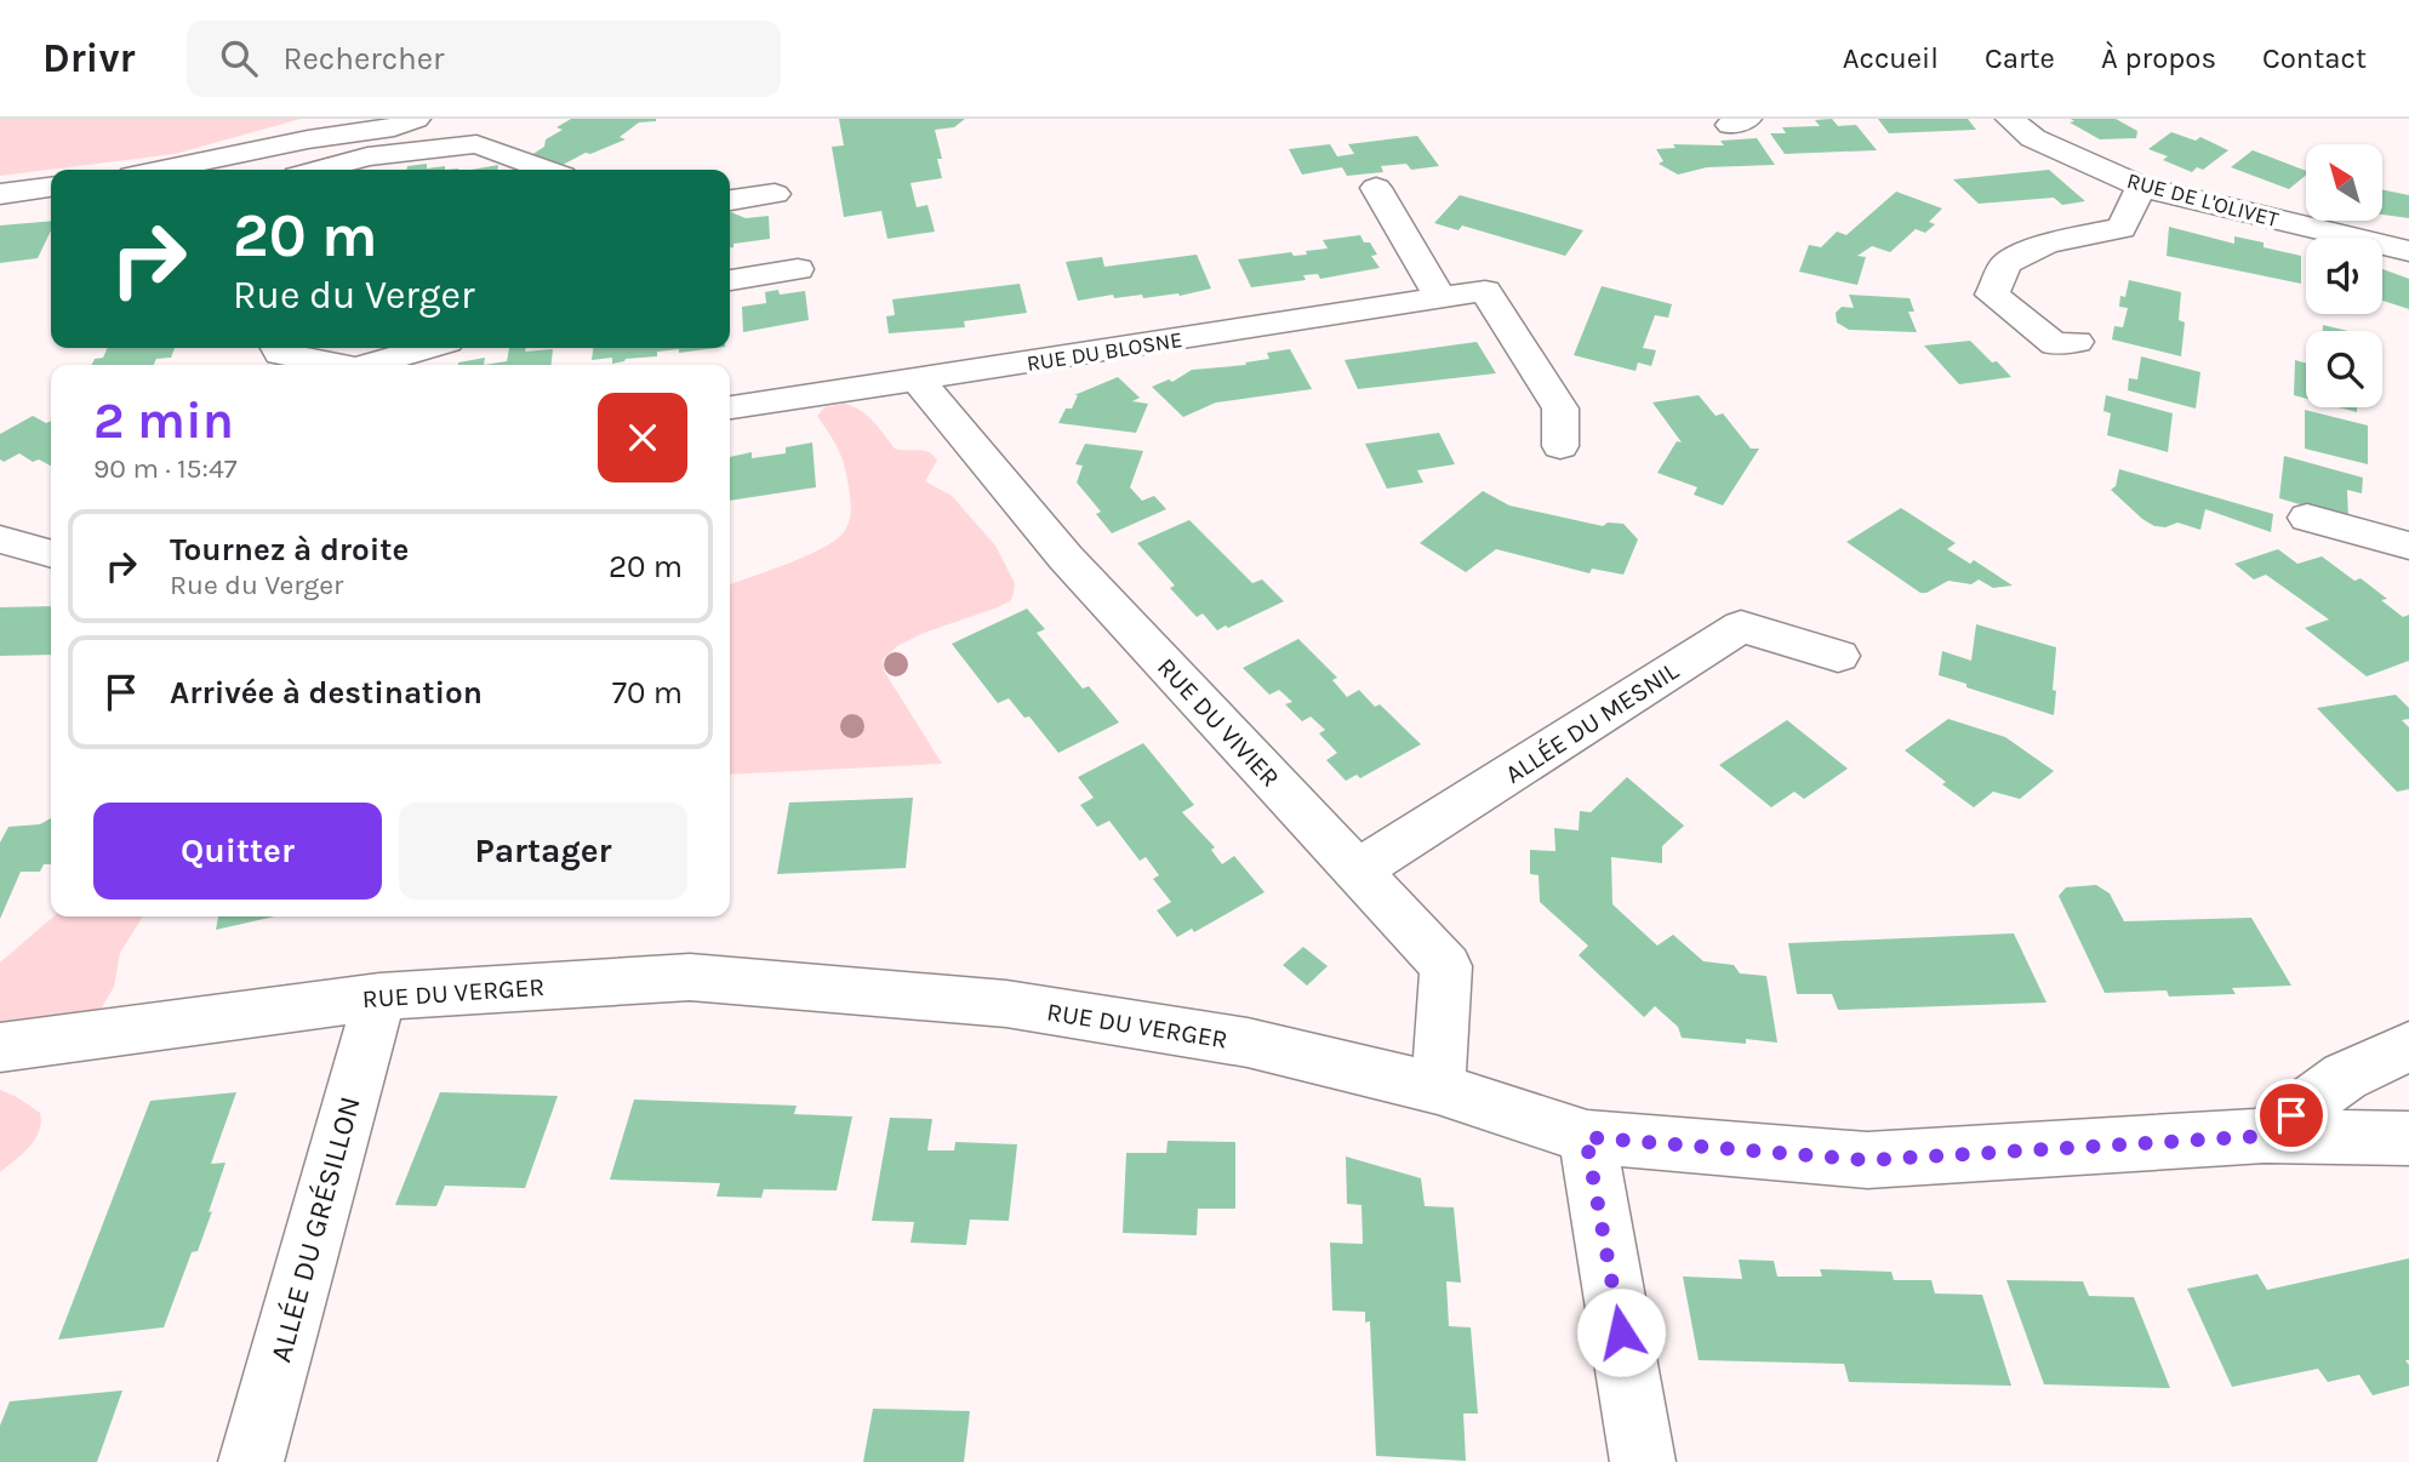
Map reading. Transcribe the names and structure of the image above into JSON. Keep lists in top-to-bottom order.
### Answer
{
  "streets": {
    "street": [
      "RUE DE L'OLIVET",
      "RUE DU BLOSNE",
      "RUE DU VIVIER",
      "ALLÉE DU MESNIL",
      "RUE DU VERGER",
      "ALLÉE DU GRÉSILLON"
    ]
  },
  "crossings": [
    ["RUE DU BLOSNE", "RUE DU VIVIER"],
    ["RUE DU VIVIER", "ALLÉE DU MESNIL"],
    ["RUE DU VIVIER", "RUE DU VERGER"],
    ["RUE DU VERGER", "ALLÉE DU GRÉSILLON"]
  ],
  "north": "top left",
  "page": {
    "header": "Drivr",
    "search": "Rechercher",
    "nav": [
      "Accueil",
      "Carte",
      "À propos",
      "Contact"
    ],
    "turn": ["20 m", "Rue du Verger"],
    "heading": ["2 min", "90 m · 15:47"],
    "list": [
      {
        "name": "Tournez à droite",
        "note": "Rue du Verger",
        "value": "20 m"
      },
      {
        "name": "Arrivée à destination",
        "value": "70 m"
      }
    ],
    "buttons": ["Quitter", "Partager"]
  }
}
